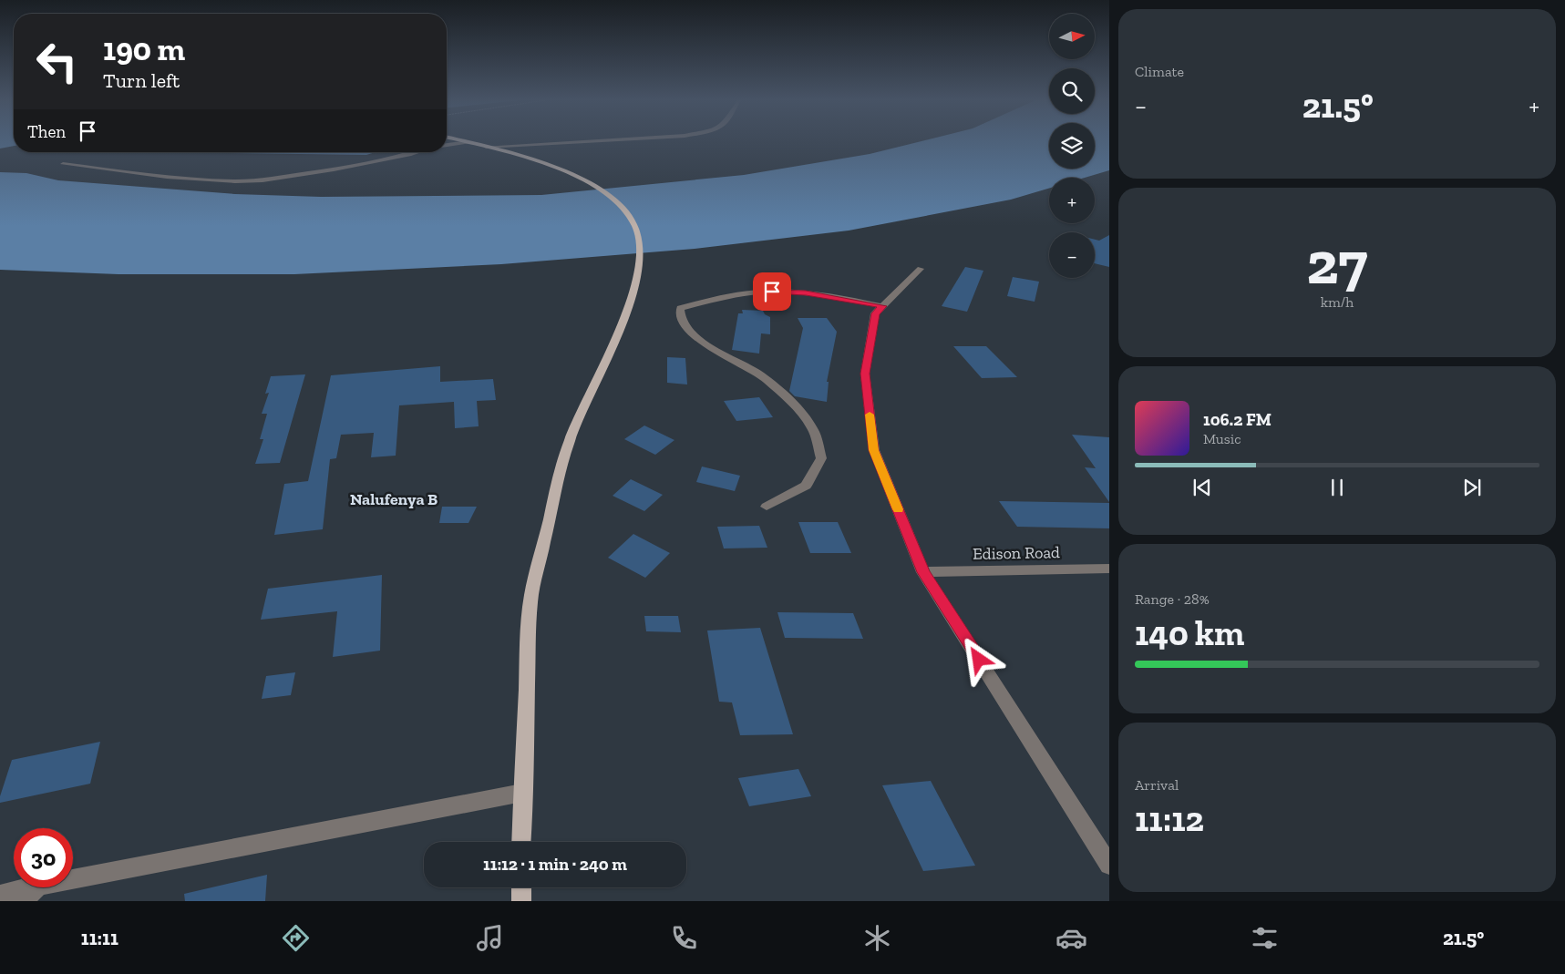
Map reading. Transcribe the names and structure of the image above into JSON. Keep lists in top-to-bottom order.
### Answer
{
  "streets": {
    "street": ["Edison Road"]
  },
  "districts": ["Nalufenya B"],
  "north": "right",
  "page": {
    "tile": [
      "Climate",
      ["27", "km/h"],
      ["Range · 28%", "140 km"],
      ["Arrival", "11:12"]
    ],
    "map_buttons": ["+", "−"],
    "turn": ["190 m", "Turn left"],
    "heat": ["−", "21.5°", "+"],
    "then": "Then",
    "song": ["106.2 FM", "Music"],
    "limit": "30",
    "trip": "11:12 · 1 min · 240 m",
    "tabs": ["11:11", "21.5°"]
  }
}
